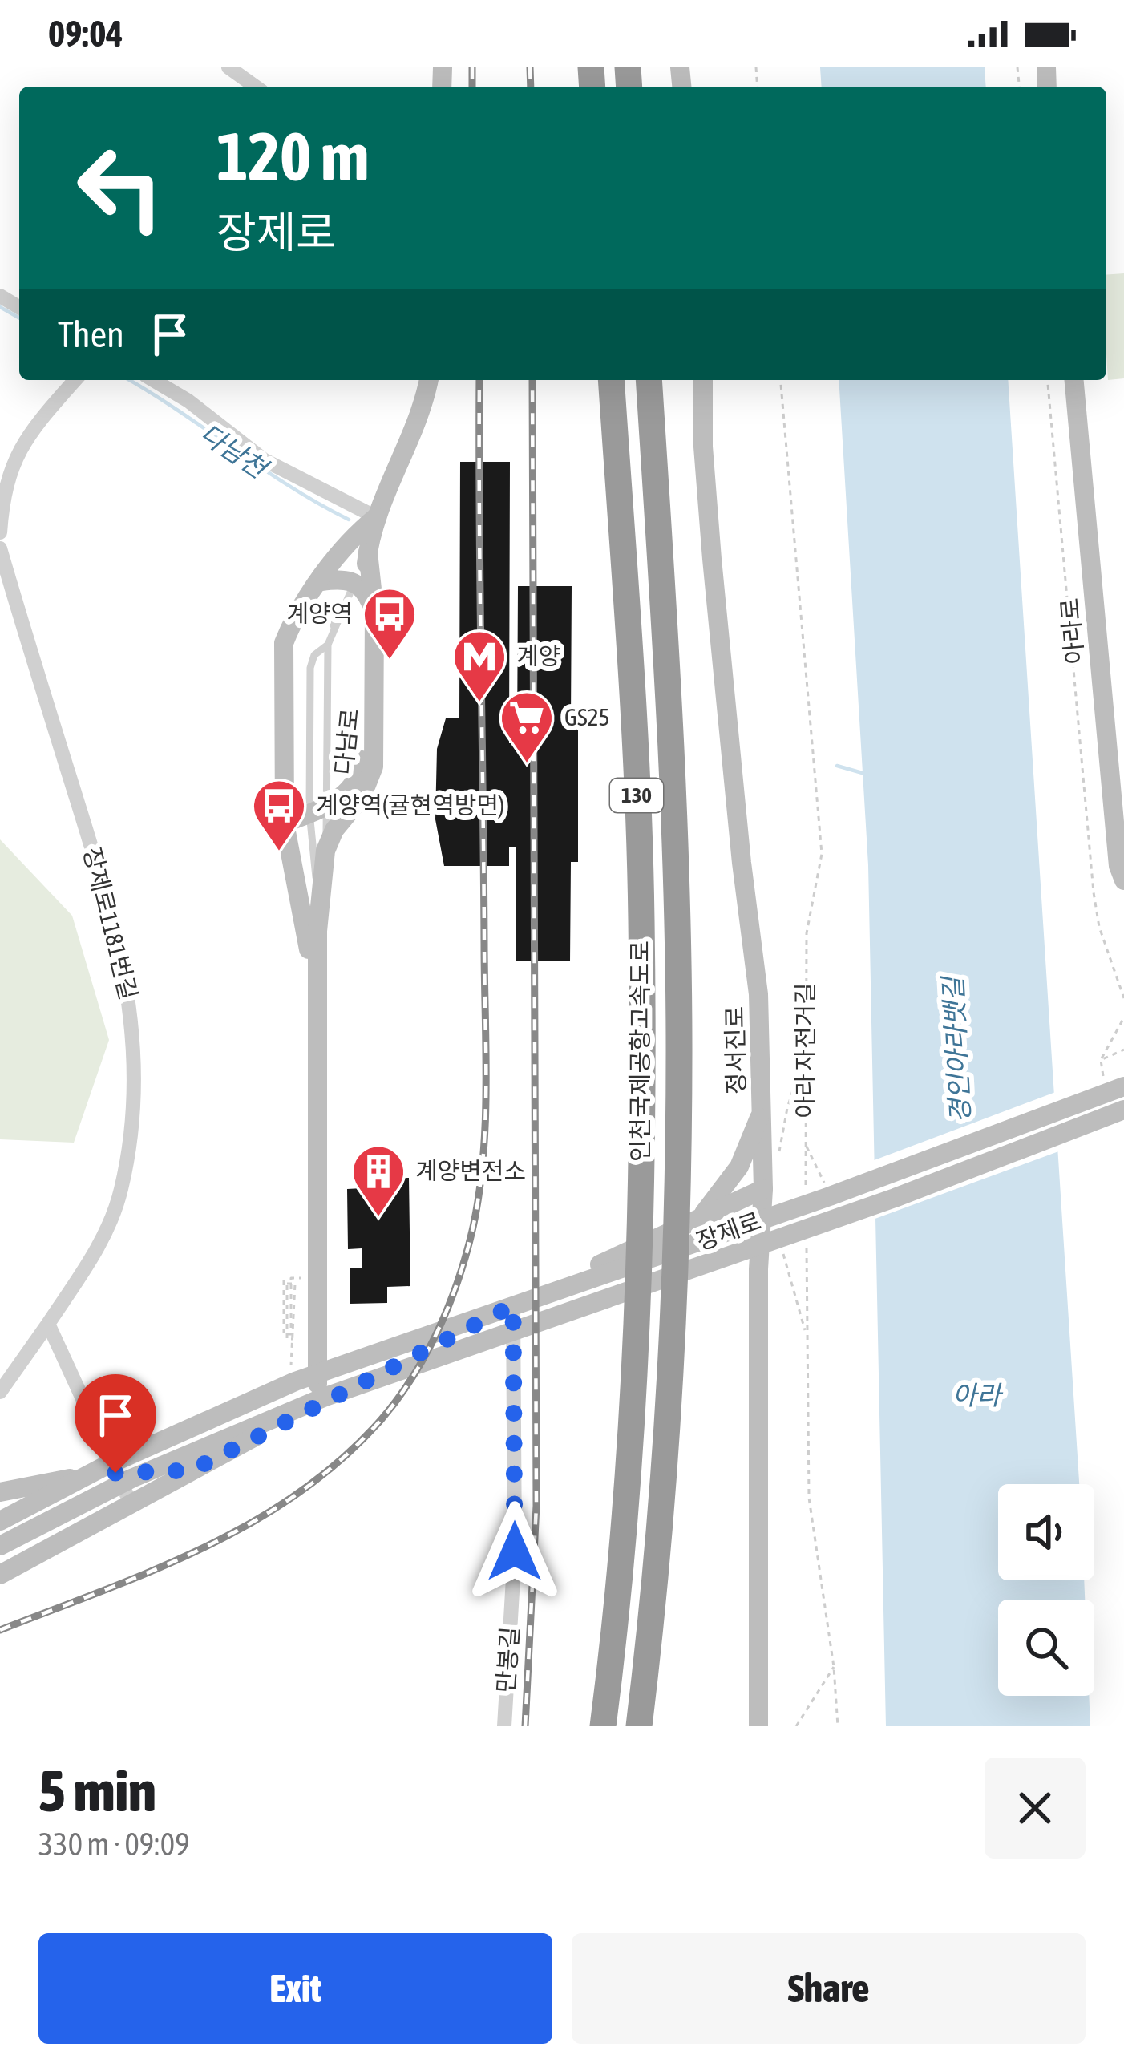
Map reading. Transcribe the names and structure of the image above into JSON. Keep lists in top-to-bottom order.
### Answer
{
  "streets": {
    "highway": ["130", "인천국제공항고속도로"],
    "street": [
      "아라로",
      "다남로",
      "장제로1181번길",
      "정서진로",
      "장제로",
      "만봉길"
    ],
    "path": ["아라 자전거길"]
  },
  "crossings": [
    ["다남로", "장제로"],
    ["정서진로", "장제로"],
    ["장제로", "만봉길"]
  ],
  "water": ["다남천", "경인아라뱃길", "아라"],
  "places": {
    "bus stop": ["계양역", "계양역(귤현역방면)"],
    "metro station": ["계양"],
    "supermarket": ["GS25"],
    "building": ["계양변전소"]
  },
  "page": {
    "status": "09:04",
    "turn": ["120 m", "장제로"],
    "then": "Then",
    "heading": ["5 min", "330 m · 09:09"],
    "buttons": ["Exit", "Share"]
  }
}
